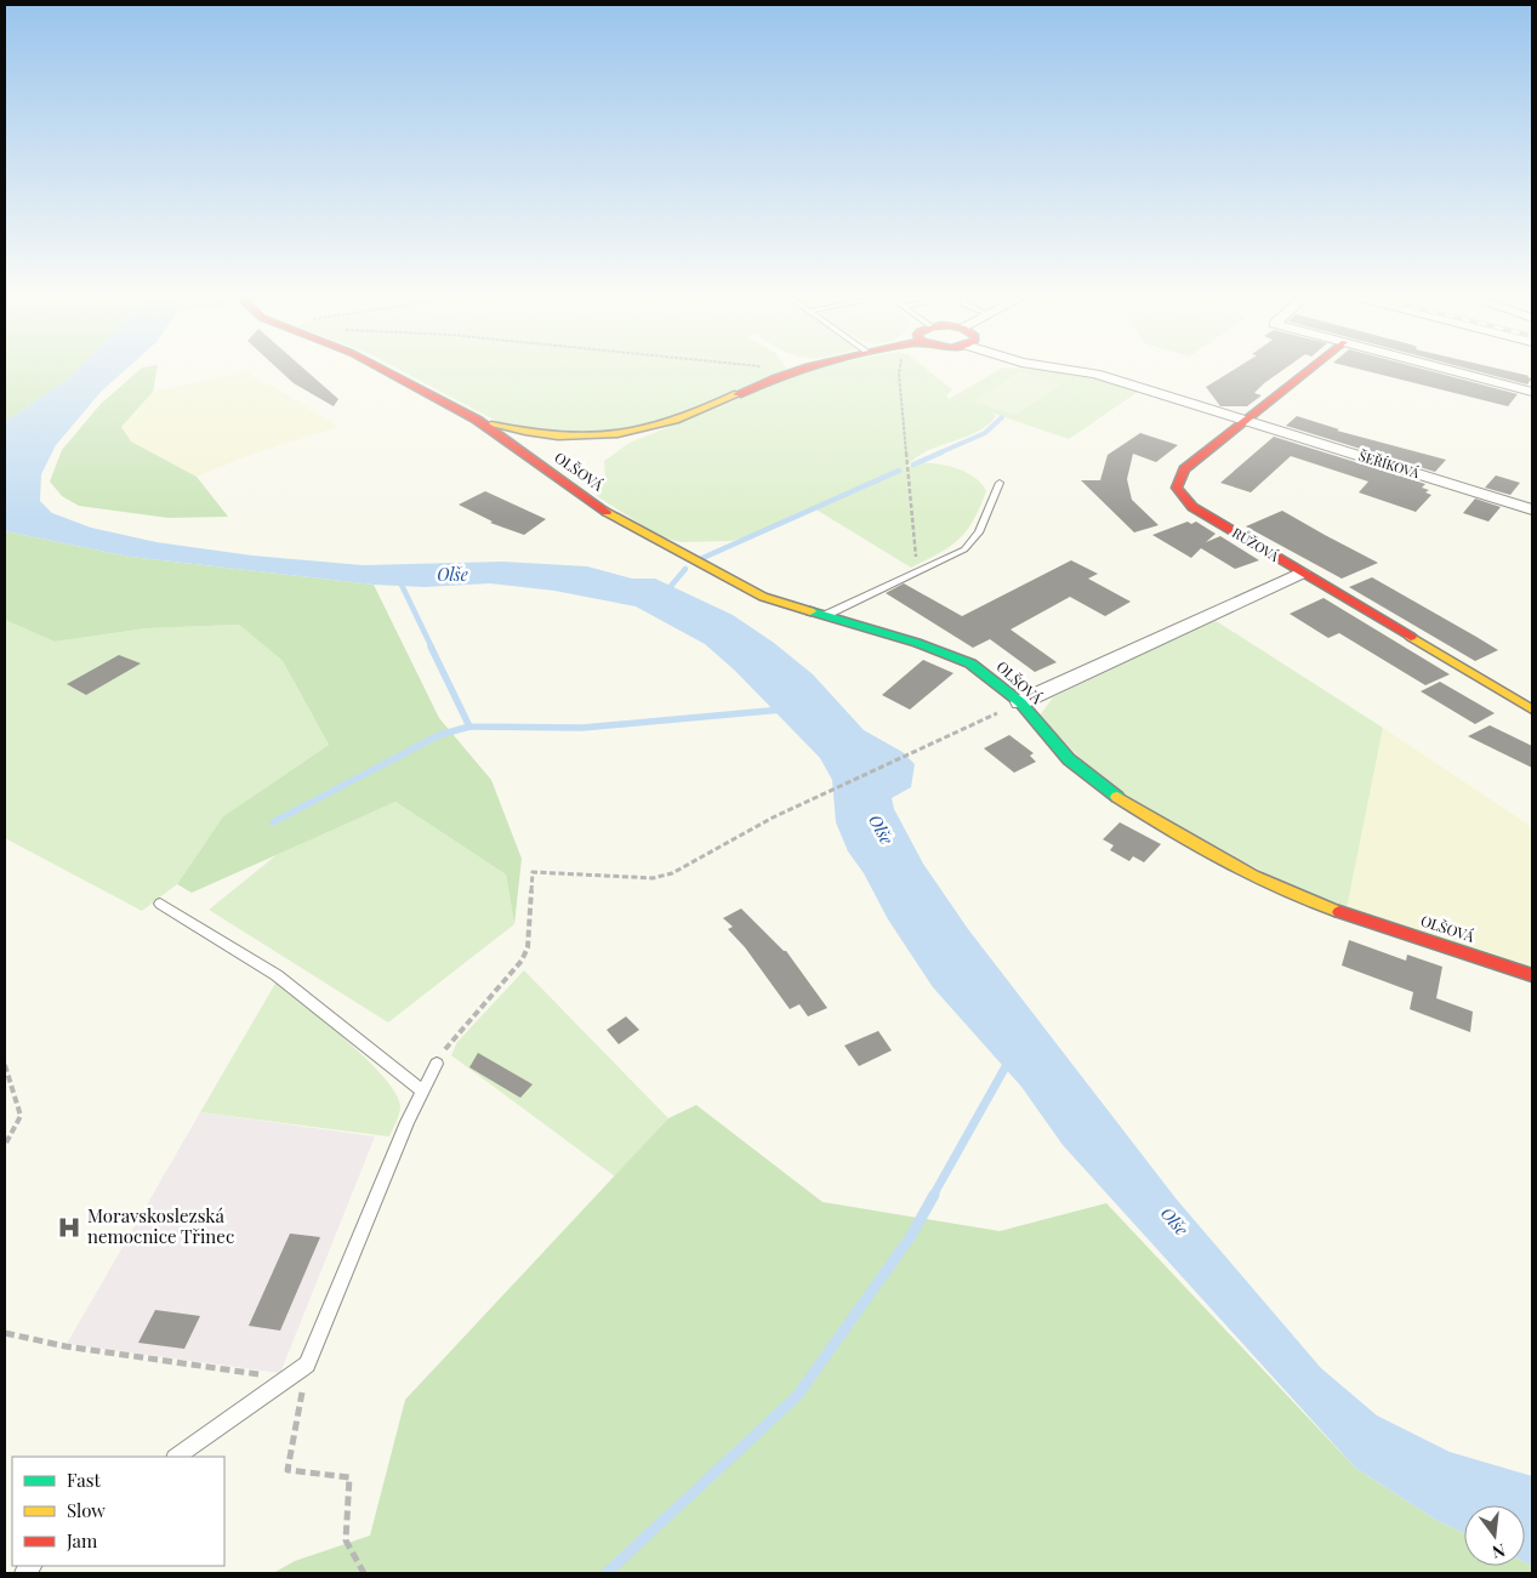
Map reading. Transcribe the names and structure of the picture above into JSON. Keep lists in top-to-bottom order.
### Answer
{
  "streets": {
    "street": ["ŠEŘÍKOVÁ", "OLŠOVÁ", "RŮŽOVÁ"]
  },
  "crossings": [
    ["ŠEŘÍKOVÁ", "OLŠOVÁ"],
    ["ŠEŘÍKOVÁ", "RŮŽOVÁ"],
    ["OLŠOVÁ", "RŮŽOVÁ"]
  ],
  "water": ["Olše"],
  "places": {
    "hospital": ["Moravskoslezská nemocnice Třinec"]
  },
  "legend": ["Fast", "Slow", "Jam"],
  "north": "bottom"
}
